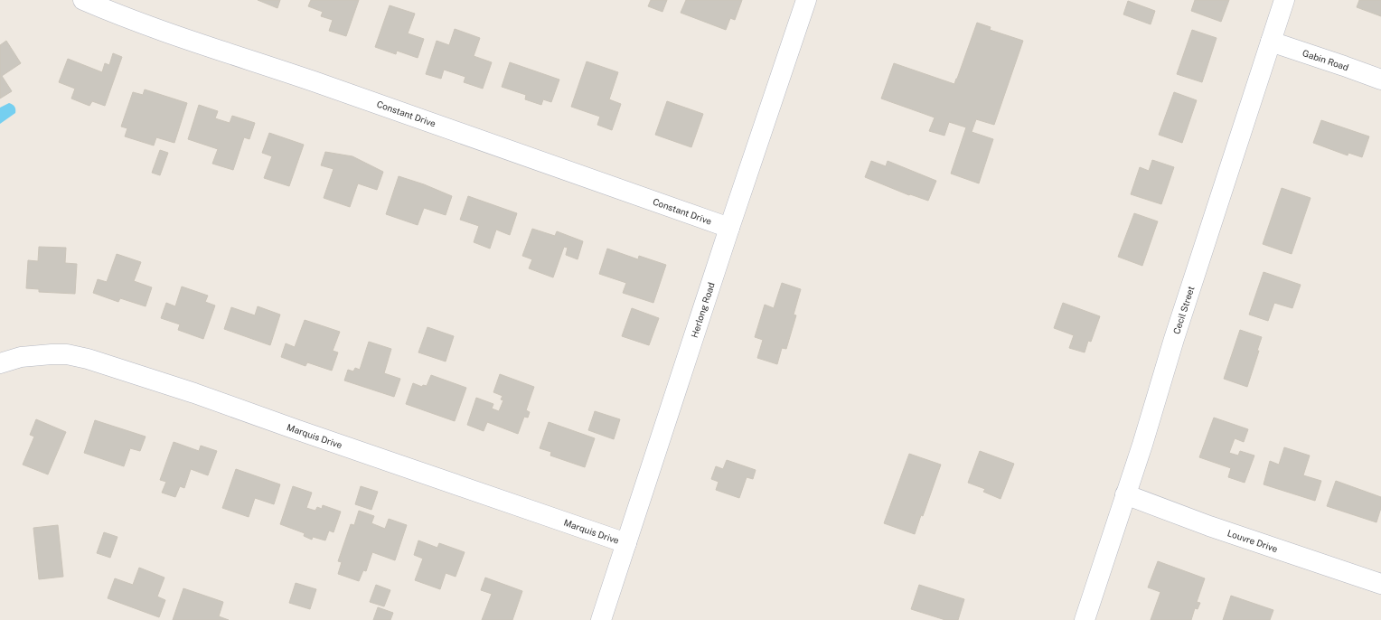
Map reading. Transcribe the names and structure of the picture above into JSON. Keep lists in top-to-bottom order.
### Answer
{
  "streets": {
    "street": [
      "Gabin Road",
      "Constant Drive",
      "Herlong Road",
      "Cecil Street",
      "Marquis Drive",
      "Louvre Drive"
    ]
  },
  "crossings": [
    ["Gabin Road", "Cecil Street"],
    ["Constant Drive", "Herlong Road"],
    ["Herlong Road", "Marquis Drive"],
    ["Cecil Street", "Louvre Drive"]
  ]
}
